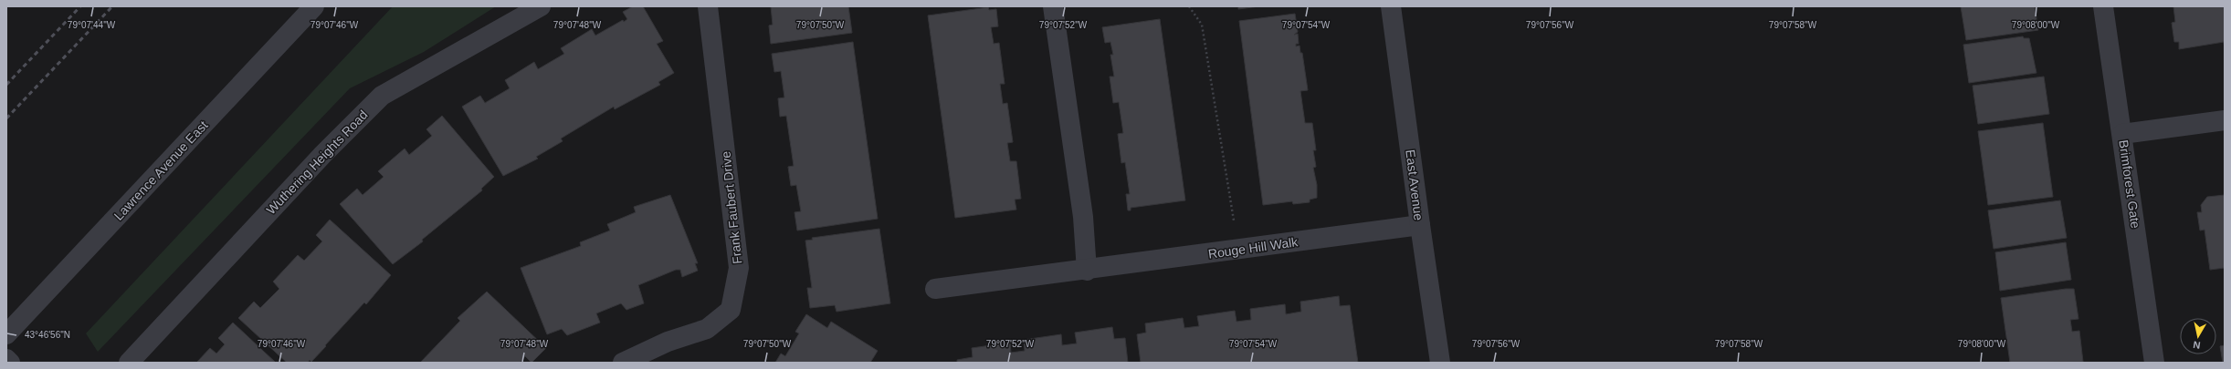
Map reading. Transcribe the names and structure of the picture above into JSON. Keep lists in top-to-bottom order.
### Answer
{
  "streets": {
    "street": [
      "Wuthering Heights Road",
      "Lawrence Avenue East",
      "Brimforest Gate",
      "East Avenue",
      "Frank Faubert Drive",
      "Rouge Hill Walk"
    ]
  },
  "crossings": [
    ["East Avenue", "Rouge Hill Walk"]
  ],
  "north": "bottom",
  "coordinates": [
    "79°07'44\"W",
    "79°07'46\"W",
    "79°07'48\"W",
    "79°07'50\"W",
    "79°07'52\"W",
    "79°07'54\"W",
    "79°07'56\"W",
    "79°07'58\"W",
    "79°08'00\"W",
    "43°46'56\"N"
  ]
}
